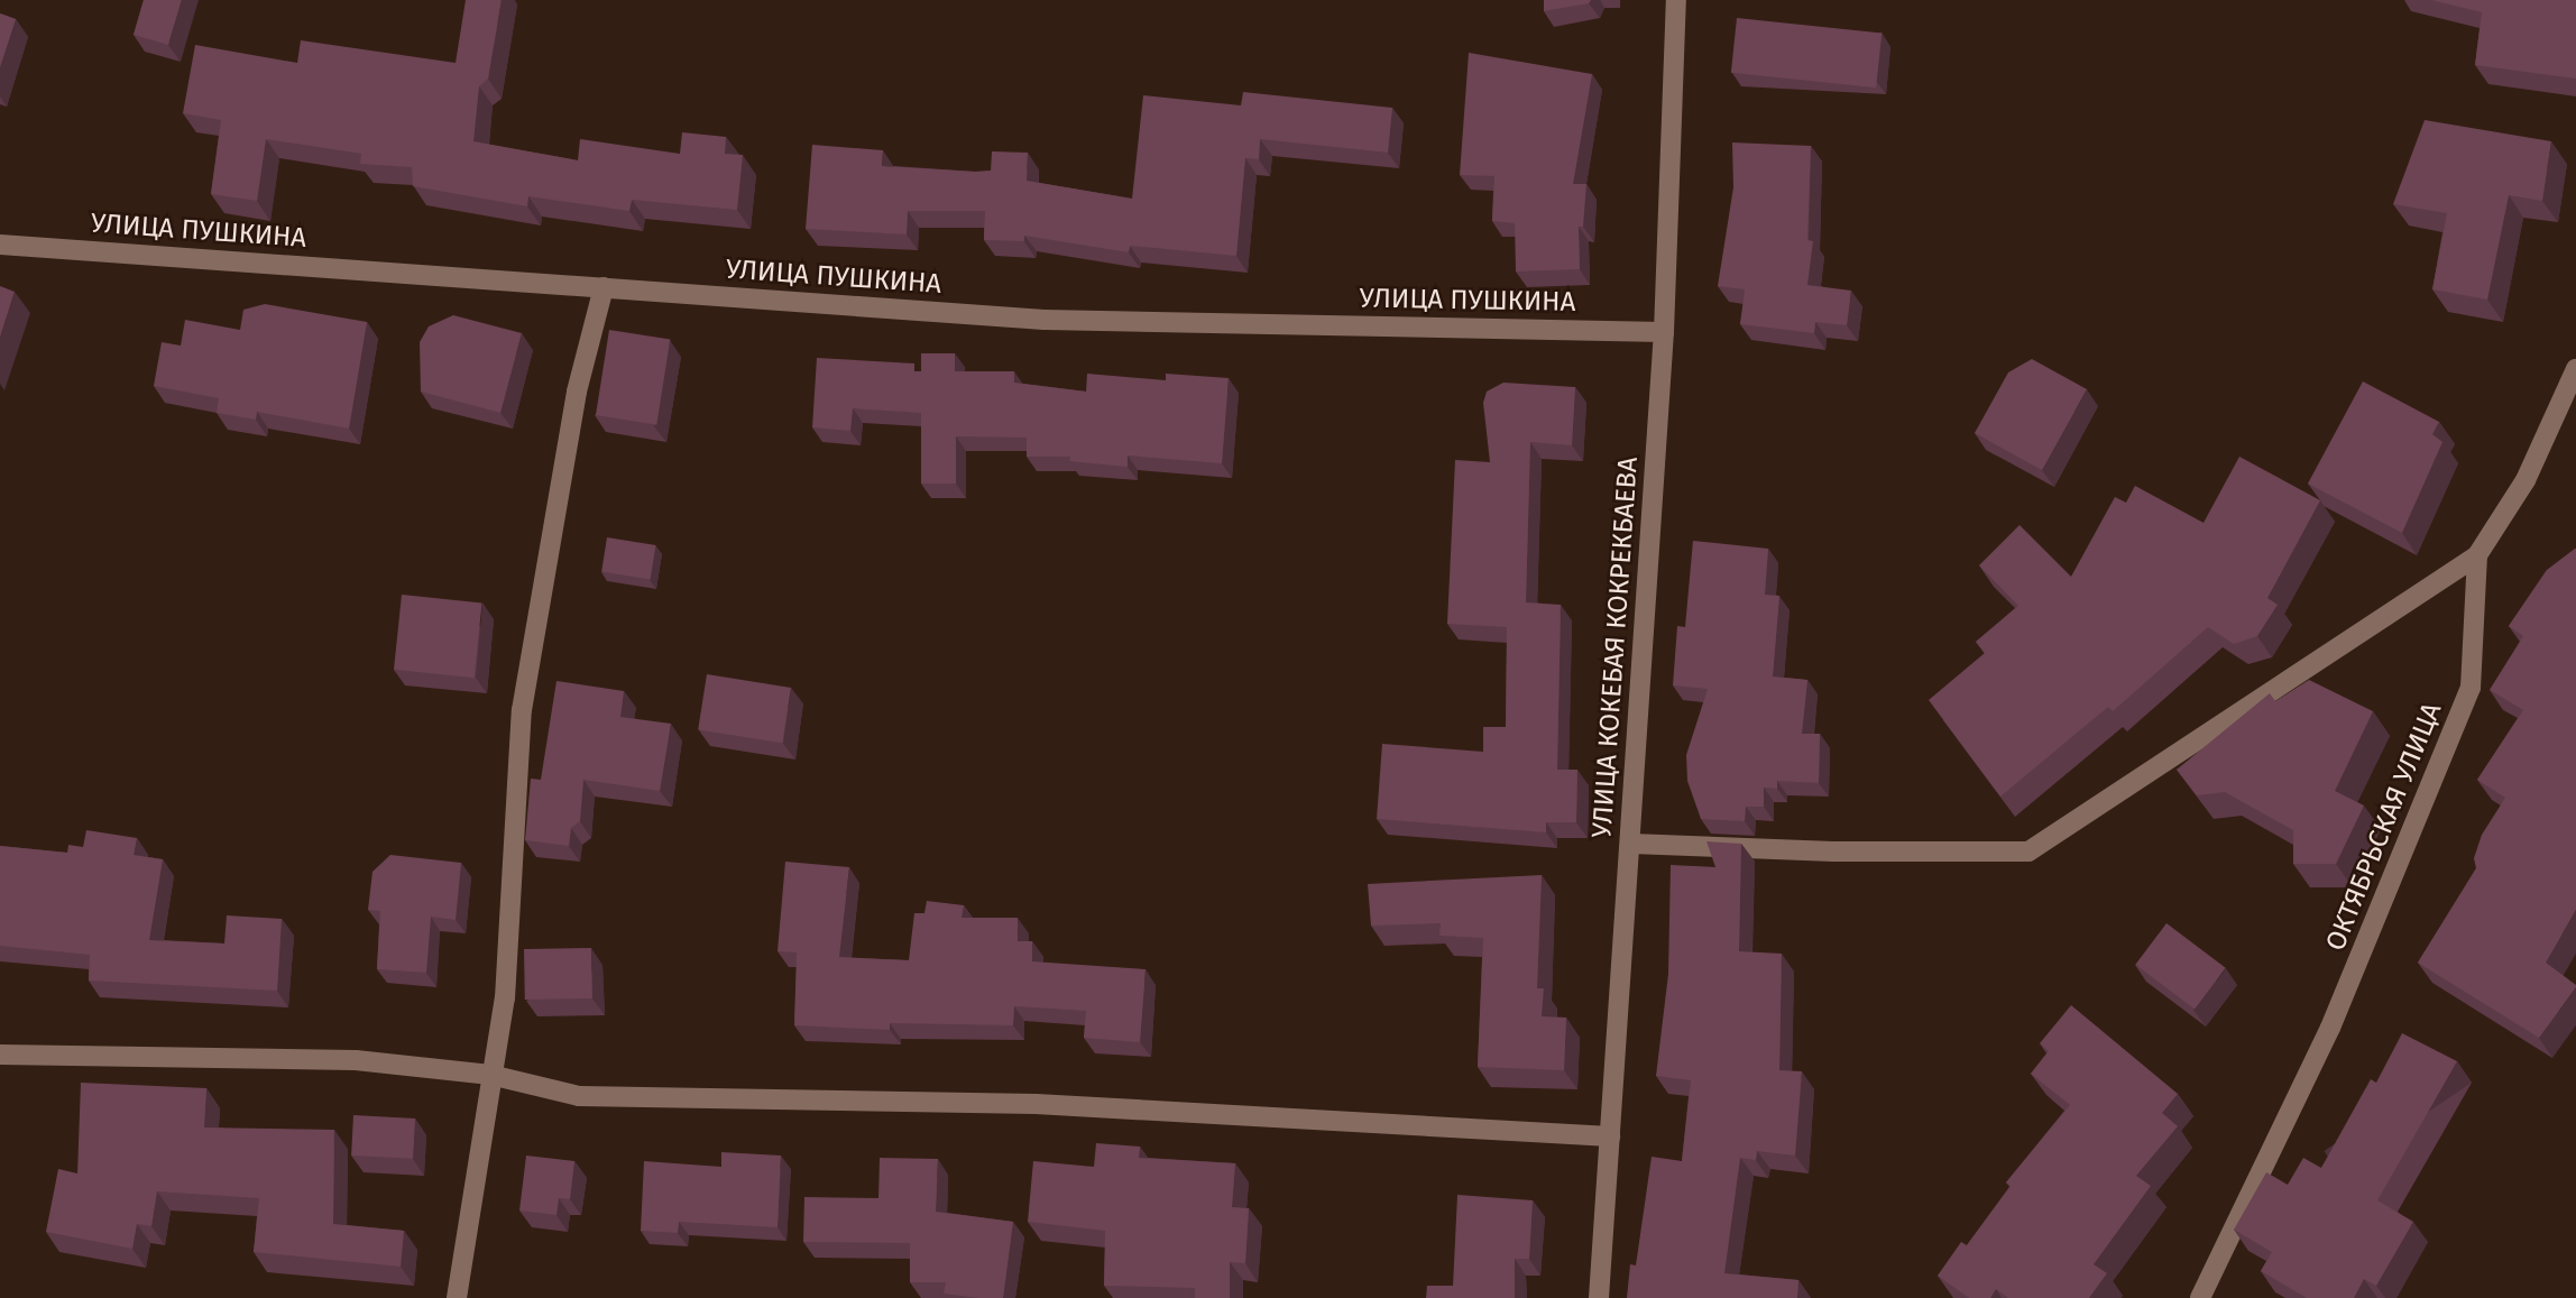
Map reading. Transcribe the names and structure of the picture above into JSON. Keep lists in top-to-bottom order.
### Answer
{
  "streets": {
    "street": ["УЛИЦА ПУШКИНА", "УЛИЦА КОКЕБАЯ КОКРЕКБАЕВА", "ОКТЯБРЬСКАЯ УЛИЦА"]
  },
  "crossings": [
    ["УЛИЦА ПУШКИНА", "УЛИЦА КОКЕБАЯ КОКРЕКБАЕВА"]
  ]
}
